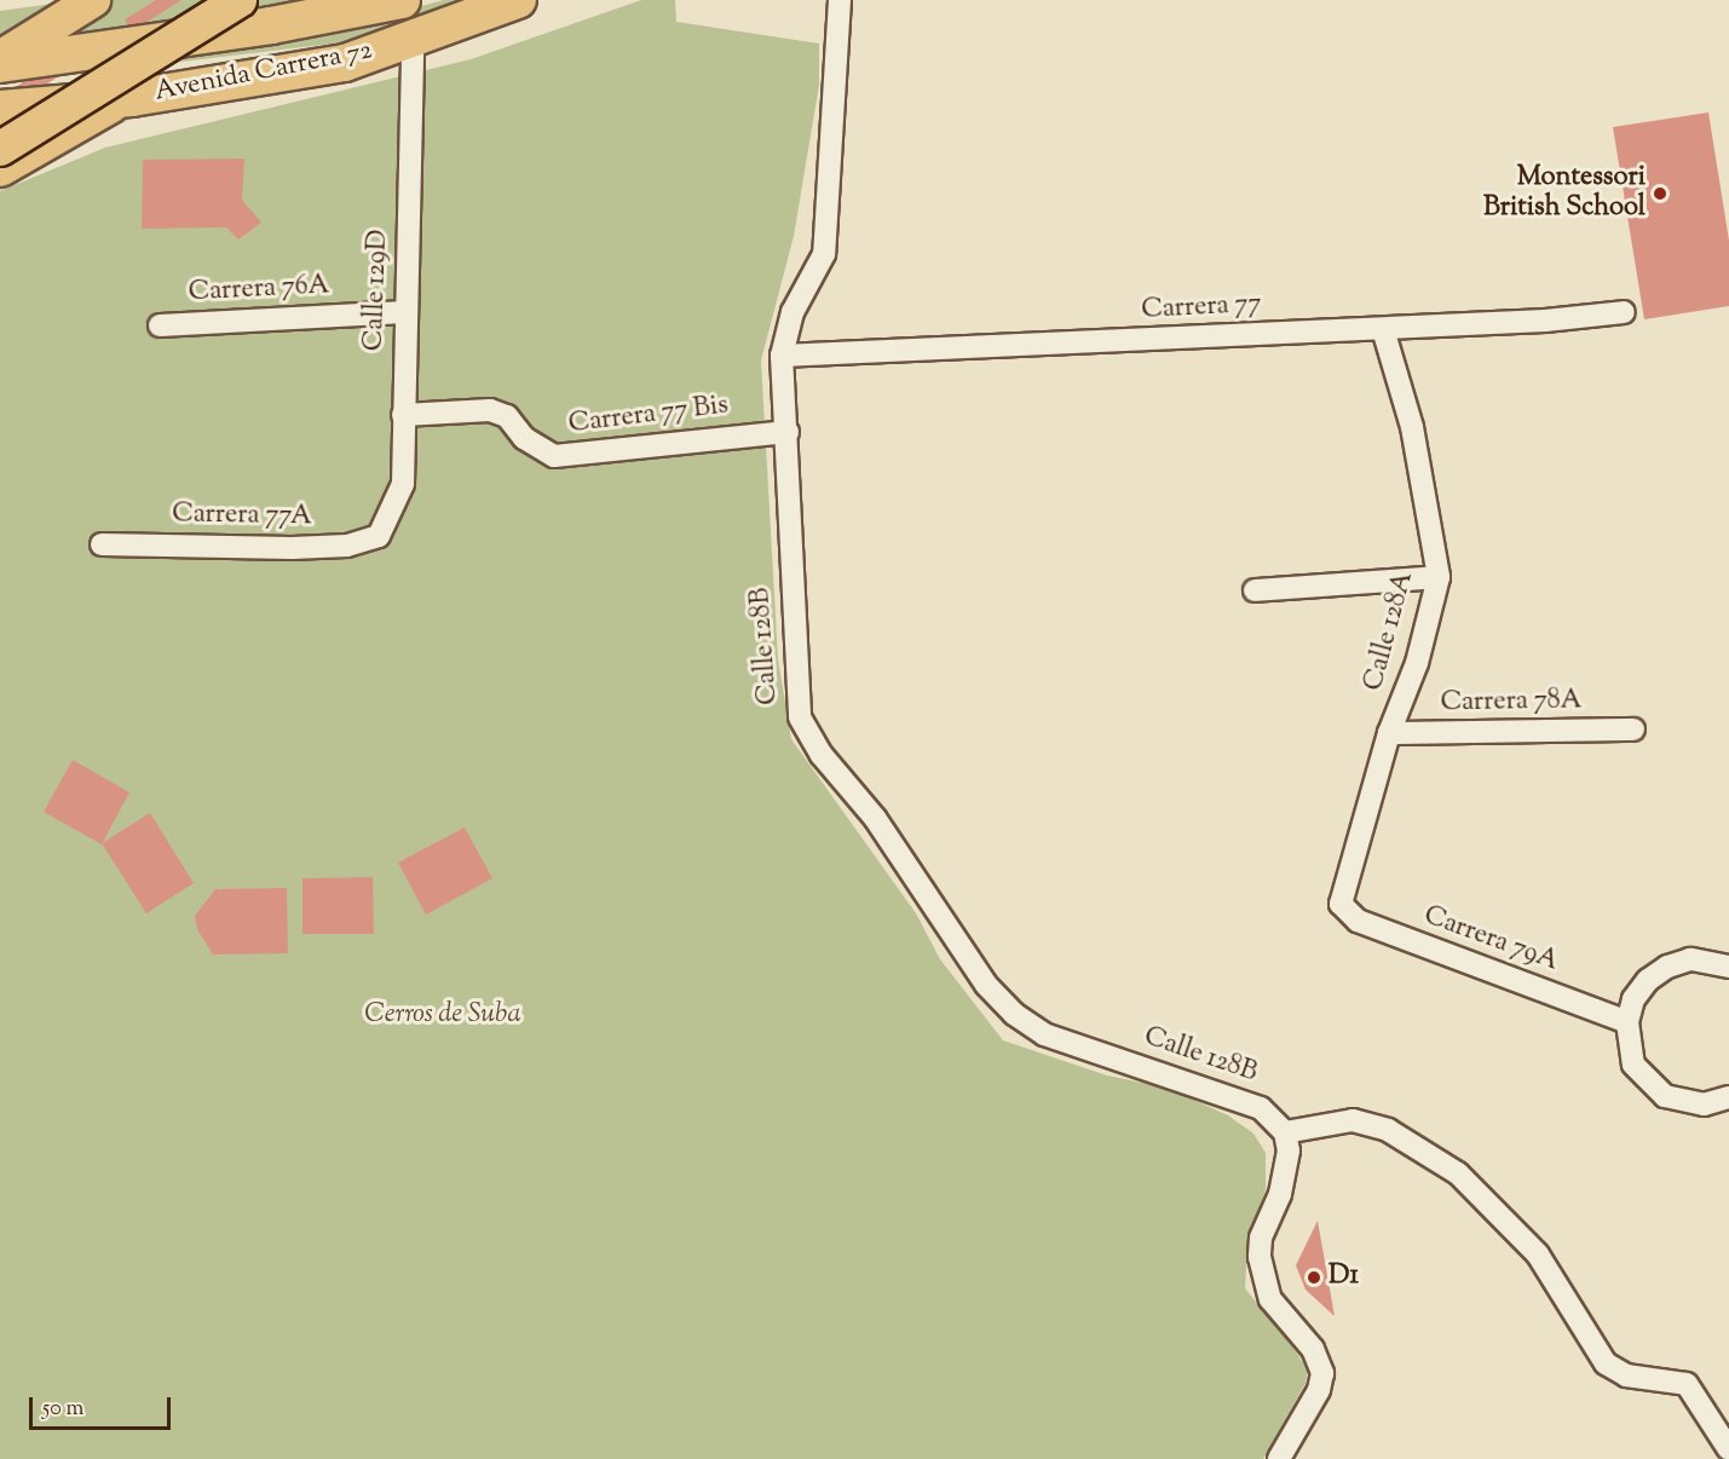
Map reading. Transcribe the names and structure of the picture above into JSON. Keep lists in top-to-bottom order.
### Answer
{
  "streets": {
    "highway": ["Avenida Carrera 72"],
    "street": [
      "Carrera 76A",
      "Calle 129D",
      "Carrera 77",
      "Carrera 77 Bis",
      "Carrera 77A",
      "Calle 128A",
      "Calle 128B",
      "Carrera 78A",
      "Carrera 79A"
    ]
  },
  "crossings": [
    ["Avenida Carrera 72", "Calle 129D"],
    ["Carrera 76A", "Calle 129D"],
    ["Calle 129D", "Carrera 77 Bis"],
    ["Calle 129D", "Carrera 77A"],
    ["Carrera 77", "Calle 128A"],
    ["Carrera 77", "Calle 128B"],
    ["Carrera 77 Bis", "Calle 128B"],
    ["Calle 128A", "Carrera 78A"],
    ["Calle 128A", "Carrera 79A"]
  ],
  "parks": ["Cerros de Suba"],
  "places": ["Montessori British School", "D1"],
  "scale_bar": "50 m"
}
